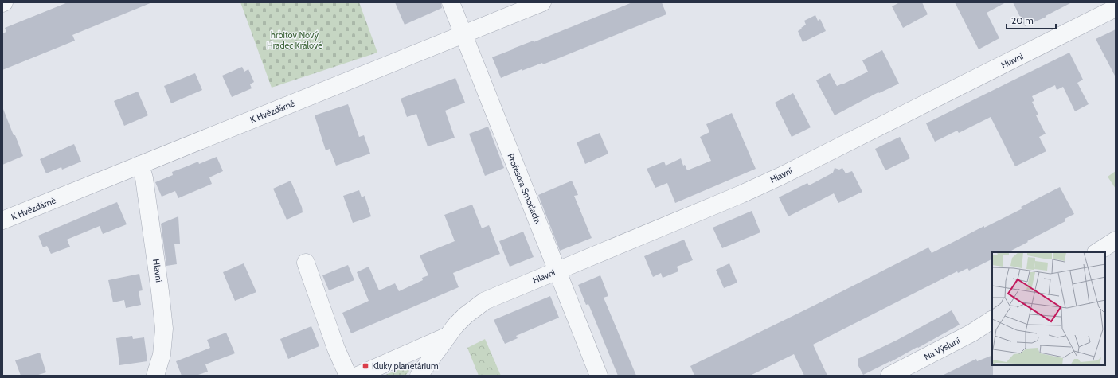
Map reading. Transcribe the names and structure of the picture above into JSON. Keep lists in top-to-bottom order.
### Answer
{
  "streets": {
    "street": [
      "Hlavní",
      "K Hvězdárně",
      "Profesora Smotlachy",
      "Na Výsluní"
    ]
  },
  "crossings": [
    ["Hlavní", "K Hvězdárně"],
    ["Hlavní", "Profesora Smotlachy"],
    ["K Hvězdárně", "Profesora Smotlachy"]
  ],
  "parks": ["hrbitov Nový Hradec Králové"],
  "places": {
    "transit": ["Kluky planetárium"]
  },
  "scale_bar": "20 m"
}
